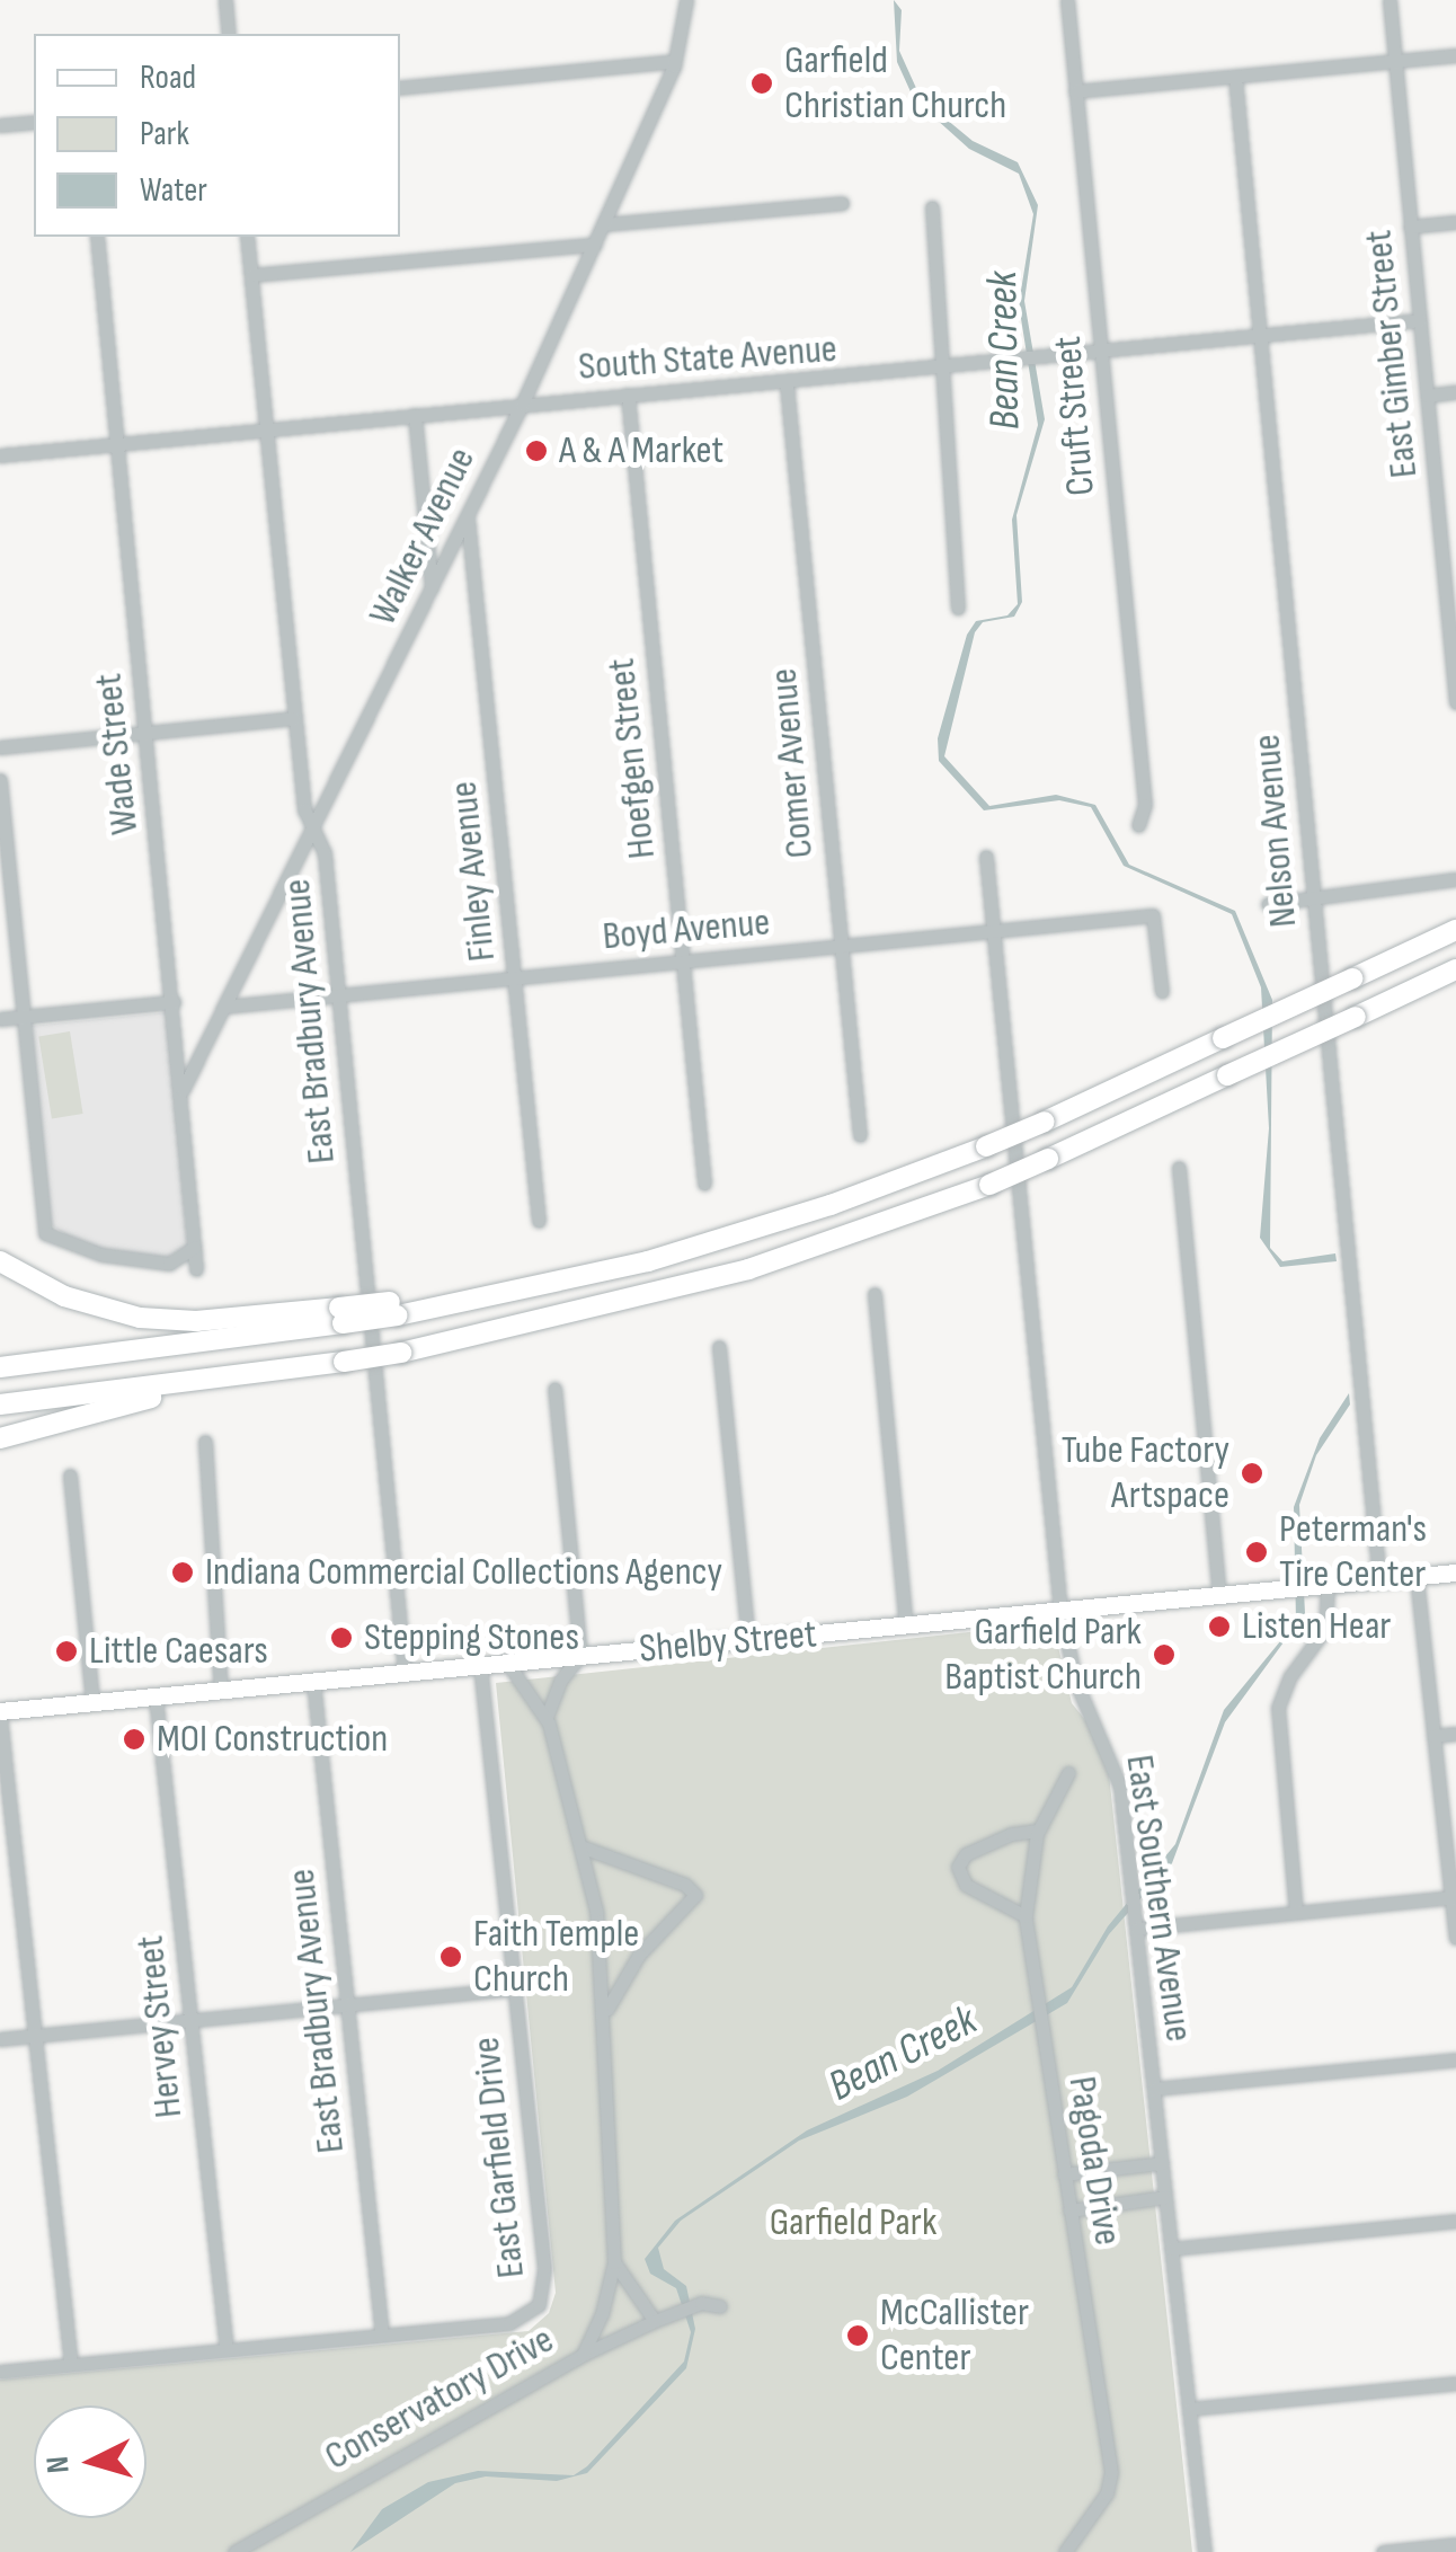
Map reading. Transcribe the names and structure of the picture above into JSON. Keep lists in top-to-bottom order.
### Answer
{
  "streets": {
    "main road": ["Shelby Street"],
    "street": [
      "East Gimber Street",
      "South State Avenue",
      "Cruft Street",
      "Walker Avenue",
      "Wade Street",
      "Hoefgen Street",
      "Comer Avenue",
      "Nelson Avenue",
      "Finley Avenue",
      "Boyd Avenue",
      "East Bradbury Avenue",
      "East Southern Avenue",
      "Hervey Street",
      "East Garfield Drive",
      "Pagoda Drive",
      "Conservatory Drive"
    ]
  },
  "crossings": [
    ["East Gimber Street", "South State Avenue"],
    ["South State Avenue", "Cruft Street"],
    ["South State Avenue", "Walker Avenue"],
    ["South State Avenue", "Wade Street"],
    ["South State Avenue", "Hoefgen Street"],
    ["South State Avenue", "Comer Avenue"],
    ["South State Avenue", "Nelson Avenue"],
    ["South State Avenue", "East Bradbury Avenue"],
    ["Walker Avenue", "Wade Street"],
    ["Walker Avenue", "Finley Avenue"],
    ["Walker Avenue", "Boyd Avenue"],
    ["Walker Avenue", "East Bradbury Avenue"],
    ["Hoefgen Street", "Boyd Avenue"],
    ["Comer Avenue", "Boyd Avenue"],
    ["Nelson Avenue", "Shelby Street"],
    ["Finley Avenue", "Boyd Avenue"],
    ["Boyd Avenue", "East Bradbury Avenue"],
    ["Boyd Avenue", "East Southern Avenue"],
    ["East Bradbury Avenue", "Shelby Street"],
    ["East Bradbury Avenue", "East Garfield Drive"],
    ["Shelby Street", "East Southern Avenue"],
    ["Shelby Street", "Hervey Street"],
    ["Shelby Street", "East Garfield Drive"],
    ["Shelby Street", "Conservatory Drive"]
  ],
  "water": ["Bean Creek"],
  "parks": ["Garfield Park"],
  "places": [
    "Garfield Christian Church",
    "A & A Market",
    "Tube Factory Artspace",
    "Peterman's Tire Center",
    "Indiana Commercial Collections Agency",
    "Listen Hear",
    "Stepping Stones",
    "Little Caesars",
    "Garfield Park Baptist Church",
    "MOI Construction",
    "Faith Temple Church",
    "McCallister Center"
  ],
  "legend": ["Road", "Park", "Water"],
  "north": "left"
}
